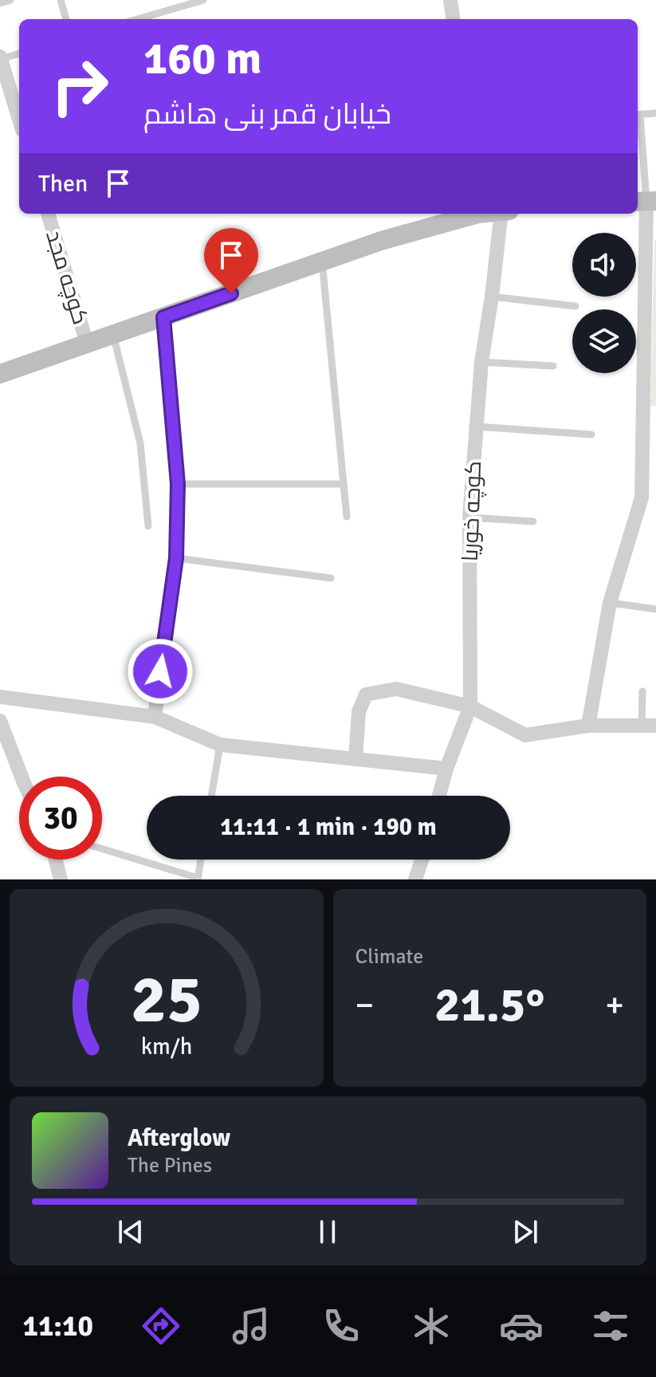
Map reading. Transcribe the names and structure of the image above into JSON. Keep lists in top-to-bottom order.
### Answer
{
  "streets": {
    "street": ["کوچه مجد", "کوچه خوریا"]
  },
  "page": {
    "turn": ["160 m", "خیابان قمر بنی هاشم"],
    "then": "Then",
    "limit": "30",
    "trip": "11:11 · 1 min · 190 m",
    "tile": "Climate",
    "heat": ["−", "21.5°", "+"],
    "song": ["Afterglow", "The Pines"],
    "tabs": "11:10",
    "gauge": ["25", "km/h"]
  }
}
